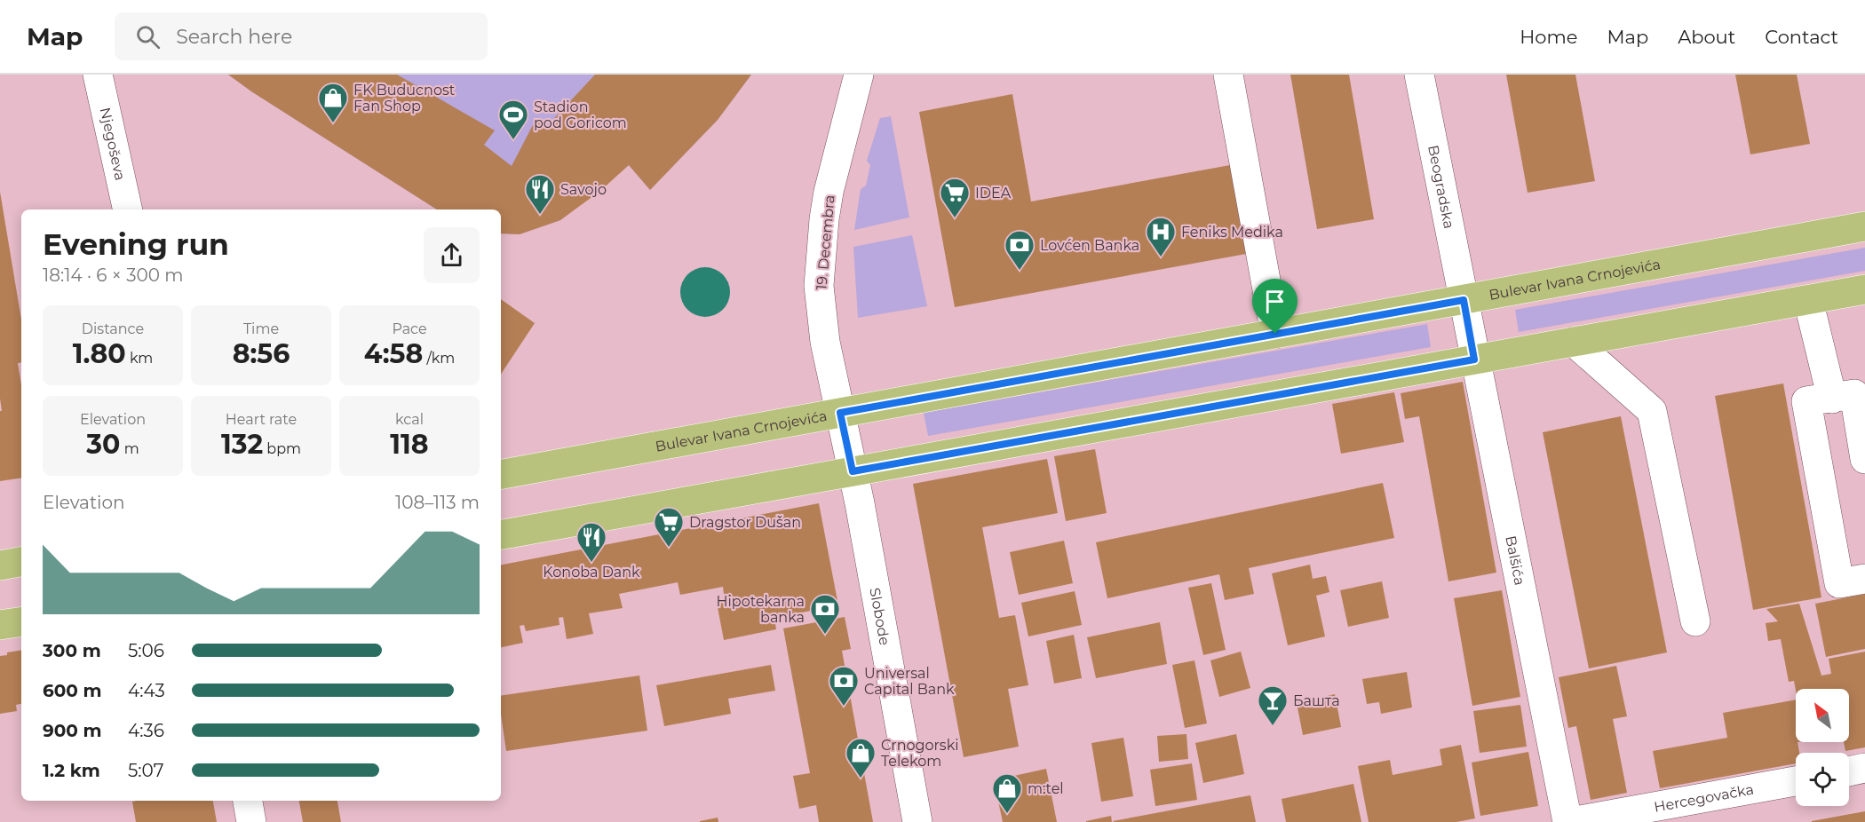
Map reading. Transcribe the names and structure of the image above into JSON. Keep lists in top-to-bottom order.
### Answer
{
  "streets": {
    "main road": ["Bulevar Ivana Crnojevića"],
    "street": [
      "Njegoševa",
      "Beogradska",
      "19. Decembra",
      "Balšića",
      "Slobode",
      "Hercegovačka"
    ]
  },
  "crossings": [
    ["Beogradska", "Bulevar Ivana Crnojevića"],
    ["Beogradska", "Balšića"],
    ["19. Decembra", "Bulevar Ivana Crnojevića"],
    ["19. Decembra", "Slobode"],
    ["Bulevar Ivana Crnojevića", "Balšića"],
    ["Bulevar Ivana Crnojevića", "Slobode"],
    ["Balšića", "Hercegovačka"]
  ],
  "places": {
    "shop": ["FK Buducnost Fan Shop", "Crnogorski Telekom", "m:tel"],
    "sports": ["Stadion pod Goricom"],
    "restaurant": ["Savojo", "Konoba Dank"],
    "supermarket": ["IDEA", "Dragstor Dušan"],
    "hospital": ["Feniks Medika"],
    "bank": ["Lovćen Banka", "Hipotekarna banka", "Universal Capital Bank"],
    "bar": ["Башта"]
  },
  "north": "top left",
  "page": {
    "header": "Map",
    "search": "Search here",
    "nav": [
      "Home",
      "Map",
      "About",
      "Contact"
    ],
    "heading": ["Evening run", "18:14 · 6 × 300 m"],
    "stats": [
      ["Distance", "1.80 km"],
      ["Time", "8:56"],
      ["Pace", "4:58 /km"],
      ["Elevation", "30 m"],
      ["Heart rate", "132 bpm"],
      ["kcal", "118"]
    ],
    "chart": ["Elevation", "108–113 m"],
    "list": [
      {
        "name": "300 m",
        "note": "5:06"
      },
      {
        "name": "600 m",
        "note": "4:43"
      },
      {
        "name": "900 m",
        "note": "4:36"
      },
      {
        "name": "1.2 km",
        "note": "5:07"
      }
    ]
  }
}
